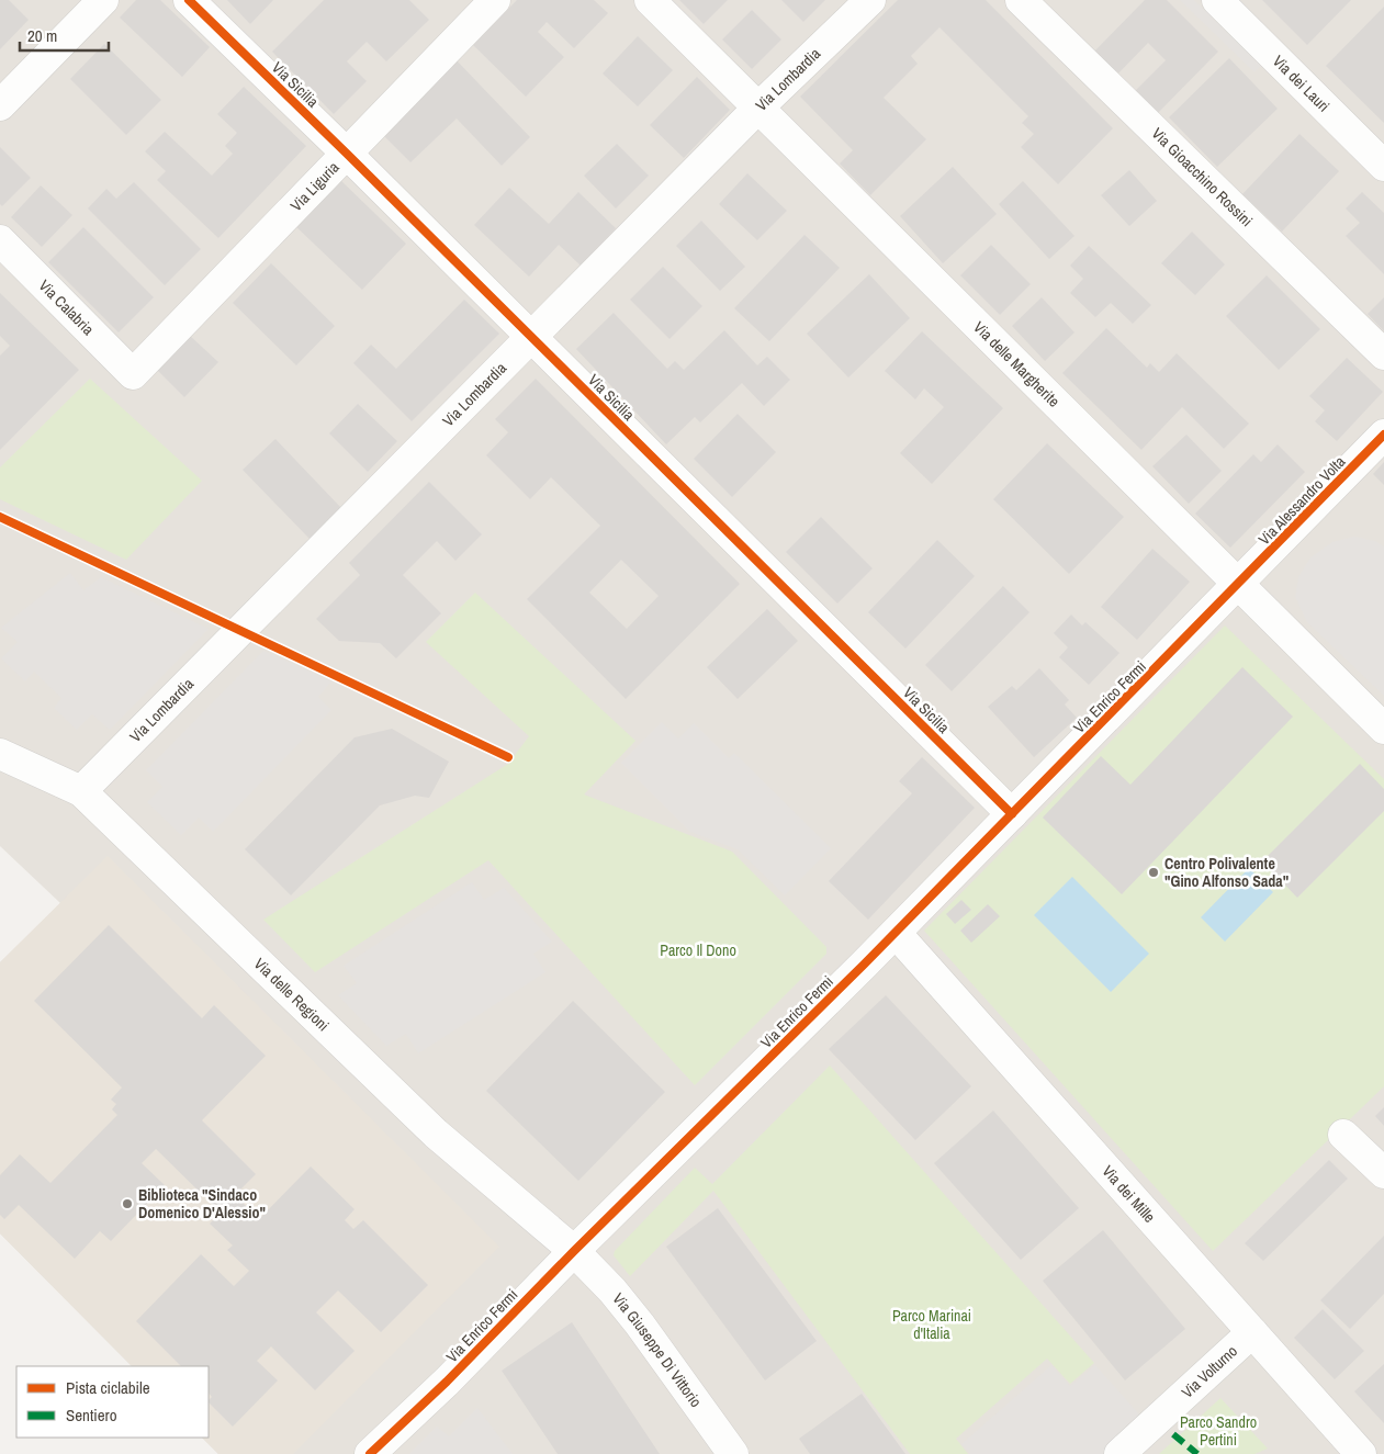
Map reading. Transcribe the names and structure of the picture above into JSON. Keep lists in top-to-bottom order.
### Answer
{
  "streets": {
    "street": [
      "Via Lombardia",
      "Via dei Lauri",
      "Via Sicilia",
      "Via Gioacchino Rossini",
      "Via Liguria",
      "Via Calabria",
      "Via delle Margherite",
      "Via Alessandro Volta",
      "Via Enrico Fermi",
      "Via delle Regioni",
      "Via dei Mille",
      "Via Giuseppe Di Vittorio",
      "Via Volturno"
    ]
  },
  "crossings": [
    ["Via Lombardia", "Via Sicilia"],
    ["Via Lombardia", "Via delle Margherite"],
    ["Via Lombardia", "Via delle Regioni"],
    ["Via Sicilia", "Via Liguria"],
    ["Via Sicilia", "Via Enrico Fermi"],
    ["Via Liguria", "Via Calabria"],
    ["Via delle Margherite", "Via Alessandro Volta"],
    ["Via delle Margherite", "Via Enrico Fermi"],
    ["Via Alessandro Volta", "Via Enrico Fermi"],
    ["Via Enrico Fermi", "Via delle Regioni"],
    ["Via Enrico Fermi", "Via dei Mille"],
    ["Via Enrico Fermi", "Via Giuseppe Di Vittorio"],
    ["Via delle Regioni", "Via Giuseppe Di Vittorio"],
    ["Via dei Mille", "Via Volturno"]
  ],
  "parks": ["Parco Il Dono", "Parco Marinai d'Italia", "Parco Sandro Pertini"],
  "places": ["Centro Polivalente \"Gino Alfonso Sada\"", "Biblioteca \"Sindaco Domenico D'Alessio\""],
  "legend": ["Pista ciclabile", "Sentiero"],
  "scale_bar": "20 m"
}
